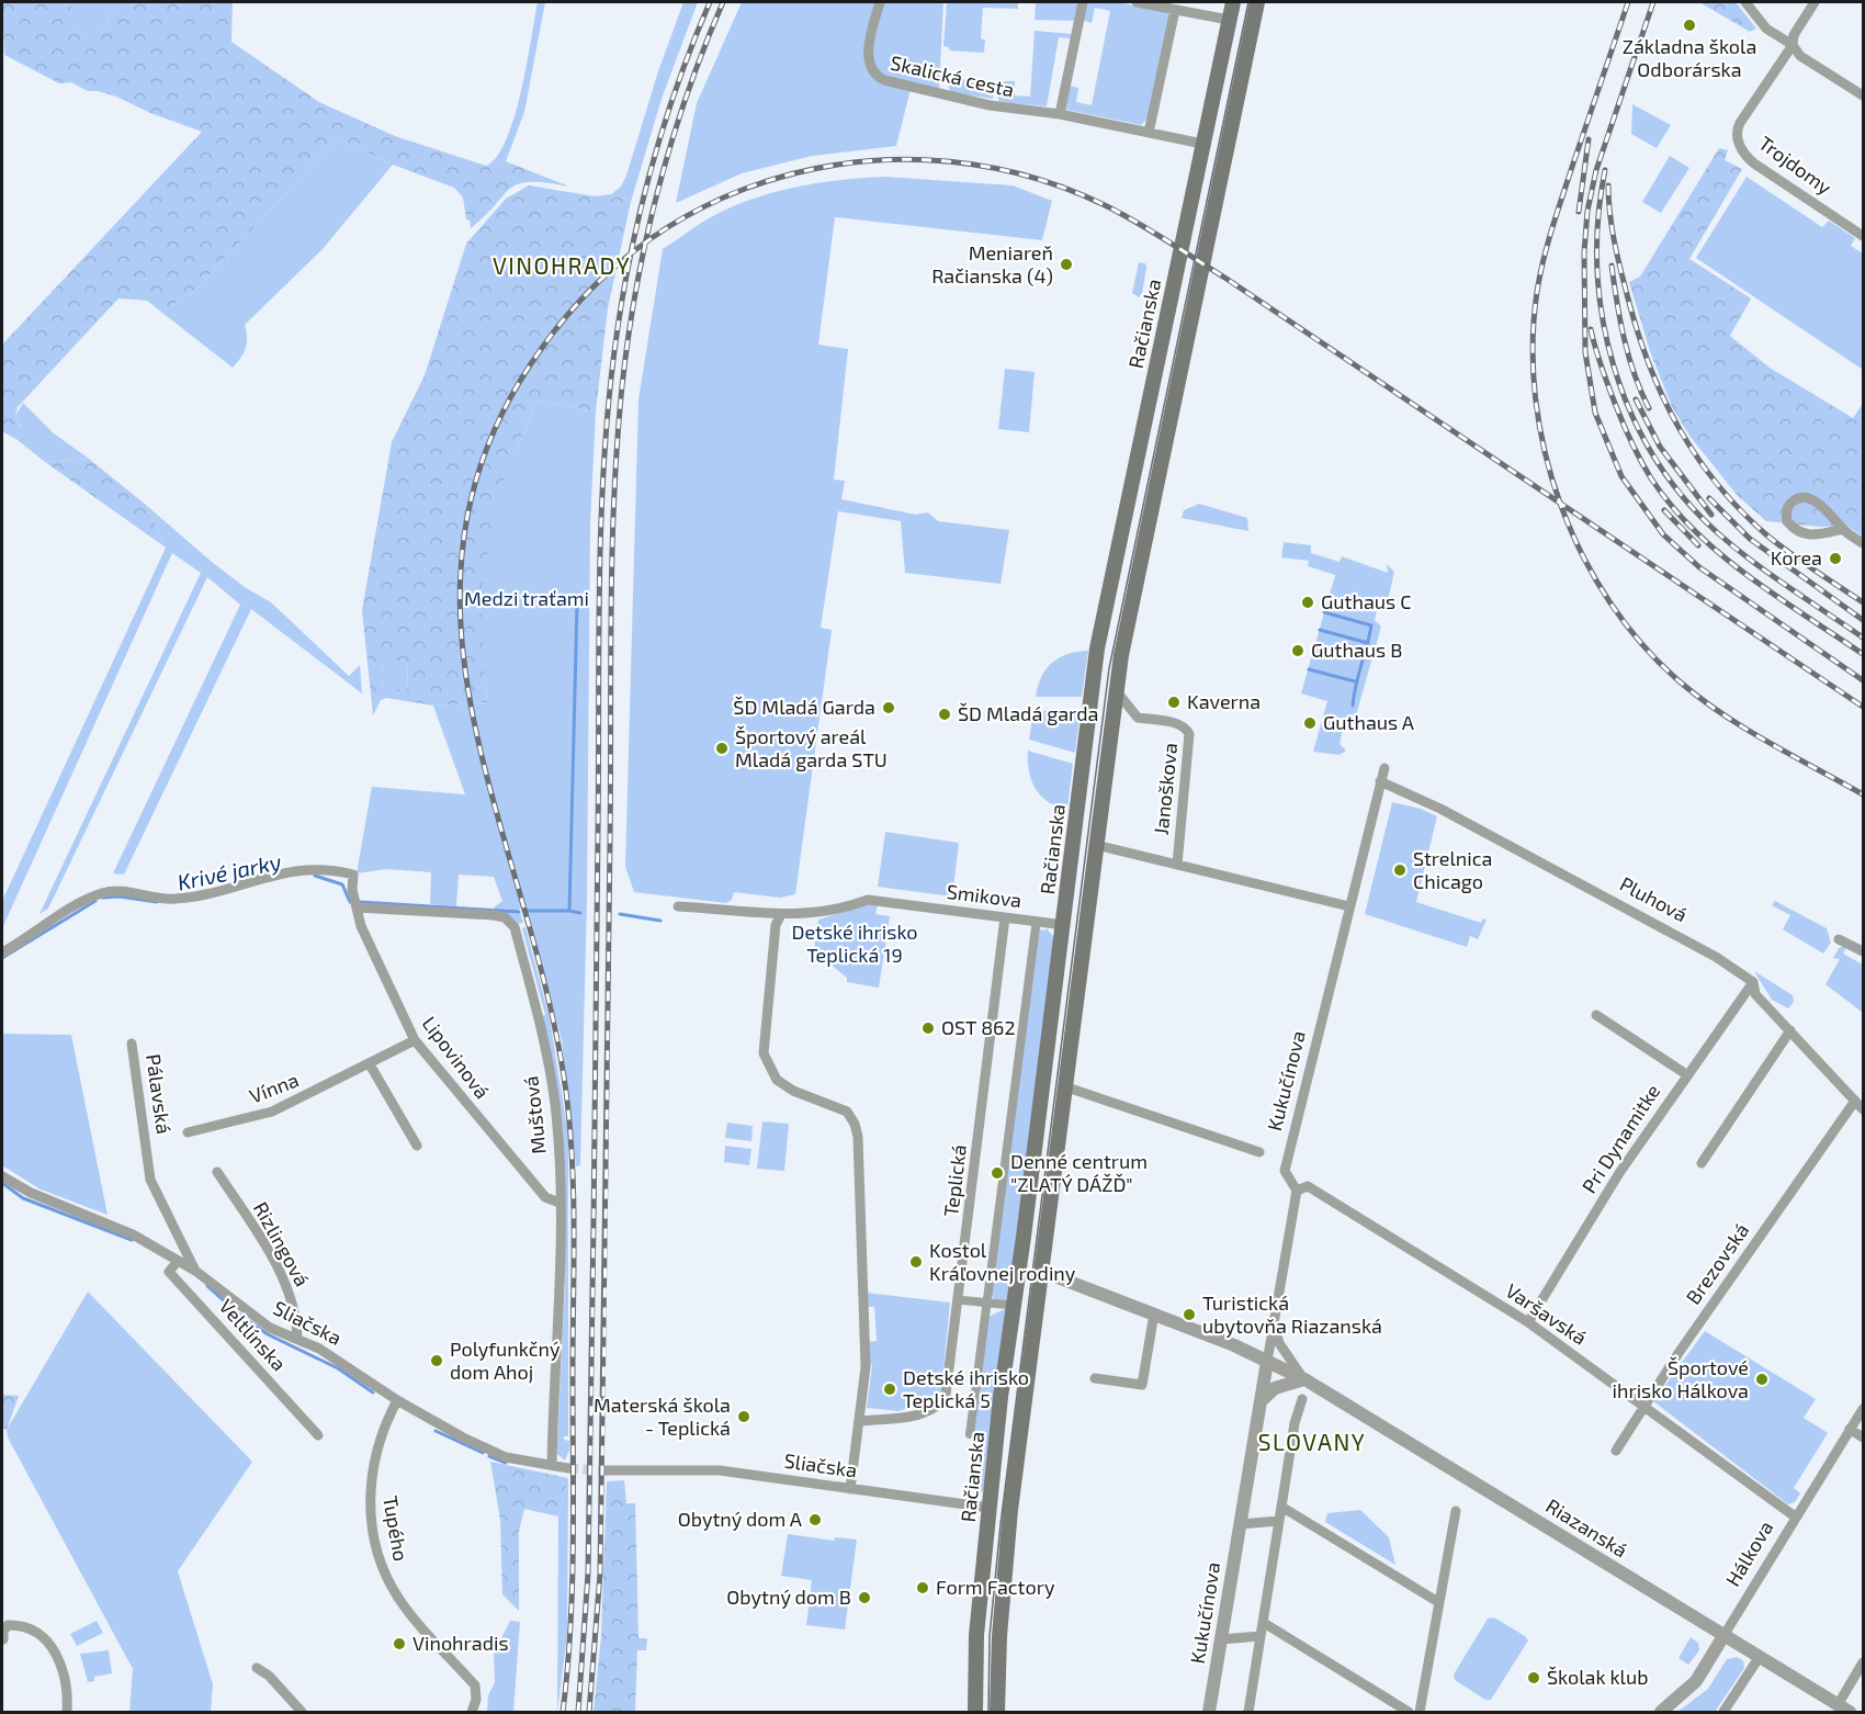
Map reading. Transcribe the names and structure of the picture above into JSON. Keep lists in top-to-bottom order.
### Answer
{
  "streets": {
    "main road": ["Račianska"],
    "street": [
      "Skalická cesta",
      "Trojdomy",
      "Janoškova",
      "Smikova",
      "Pluhová",
      "Lipovinová",
      "Kukučínova",
      "Vínna",
      "Pálavská",
      "Muštová",
      "Pri Dynamitke",
      "Teplická",
      "Rizlingová",
      "Brezovská",
      "Varšavská",
      "Sliačska",
      "Veltlínska",
      "Tupého",
      "Riazanská",
      "Hálkova"
    ]
  },
  "crossings": [
    ["Skalická cesta", "Račianska"],
    ["Račianska", "Janoškova"],
    ["Račianska", "Smikova"],
    ["Račianska", "Sliačska"],
    ["Račianska", "Riazanská"],
    ["Janoškova", "Kukučínova"],
    ["Smikova", "Teplická"],
    ["Pluhová", "Kukučínova"],
    ["Pluhová", "Pri Dynamitke"],
    ["Pluhová", "Brezovská"],
    ["Lipovinová", "Vínna"],
    ["Lipovinová", "Muštová"],
    ["Kukučínova", "Varšavská"],
    ["Kukučínova", "Riazanská"],
    ["Pálavská", "Sliačska"],
    ["Muštová", "Sliačska"],
    ["Pri Dynamitke", "Varšavská"],
    ["Rizlingová", "Sliačska"],
    ["Brezovská", "Varšavská"],
    ["Varšavská", "Hálkova"],
    ["Sliačska", "Veltlínska"],
    ["Sliačska", "Tupého"],
    ["Riazanská", "Hálkova"]
  ],
  "districts": ["VINOHRADY", "SLOVANY"],
  "water": ["Krivé jarky"],
  "parks": ["Medzi traťami", "Detské ihrisko Teplická 19"],
  "places": [
    "Základna škola Odborárska",
    "Meniareň Račianska (4)",
    "Korea",
    "Guthaus C",
    "Guthaus B",
    "Kaverna",
    "ŠD Mladá Garda",
    "ŠD Mladá garda",
    "Guthaus A",
    "Športový areál Mladá garda STU",
    "Strelnica Chicago",
    "OST 862",
    "Denné centrum \"ZLATÝ DÁŽĎ\"",
    "Kostol Kráľovnej rodiny",
    "Turistická ubytovňa Riazanská",
    "Polyfunkčný dom Ahoj",
    "Športové ihrisko Hálkova",
    "Detské ihrisko Teplická 5",
    "Materská škola - Teplická",
    "Obytný dom A",
    "Form Factory",
    "Obytný dom B",
    "Vinohradis",
    "Školak klub"
  ]
}
